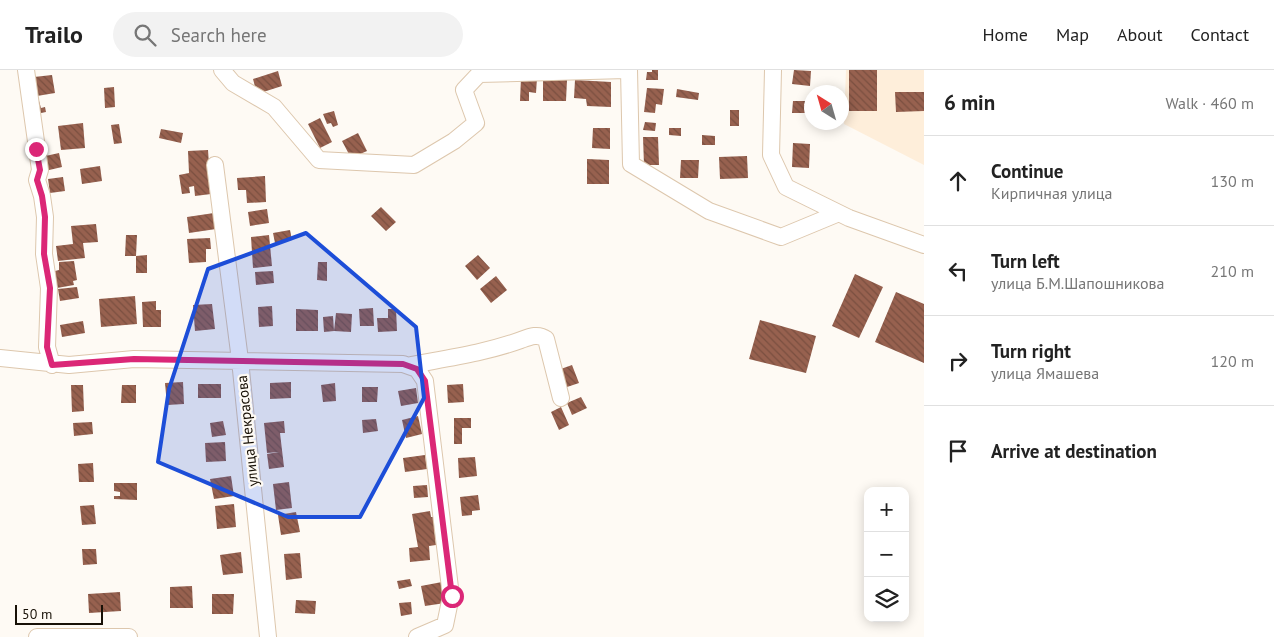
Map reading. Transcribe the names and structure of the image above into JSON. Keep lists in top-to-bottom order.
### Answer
{
  "streets": {
    "street": ["улица Некрасова"]
  },
  "scale_bar": "50 m",
  "north": "top left",
  "page": {
    "header": "Trailo",
    "search": "Search here",
    "nav": [
      "Home",
      "Map",
      "About",
      "Contact"
    ],
    "heading": ["6 min", "Walk · 460 m"],
    "list": [
      ["Continue", "Кирпичная улица", "130 m"],
      ["Turn left", "улица Б.М.Шапошникова", "210 m"],
      ["Turn right", "улица Ямашева", "120 m"],
      "Arrive at destination"
    ],
    "map_buttons": ["+", "−"],
    "scale": "50 m"
  }
}
